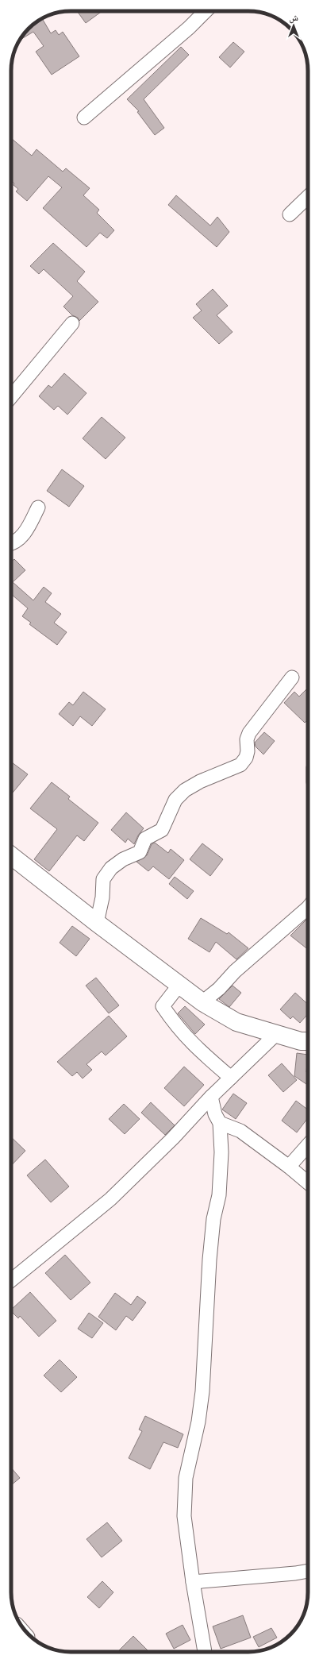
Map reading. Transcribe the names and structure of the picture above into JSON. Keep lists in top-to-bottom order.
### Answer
{
  "north": "top"
}
